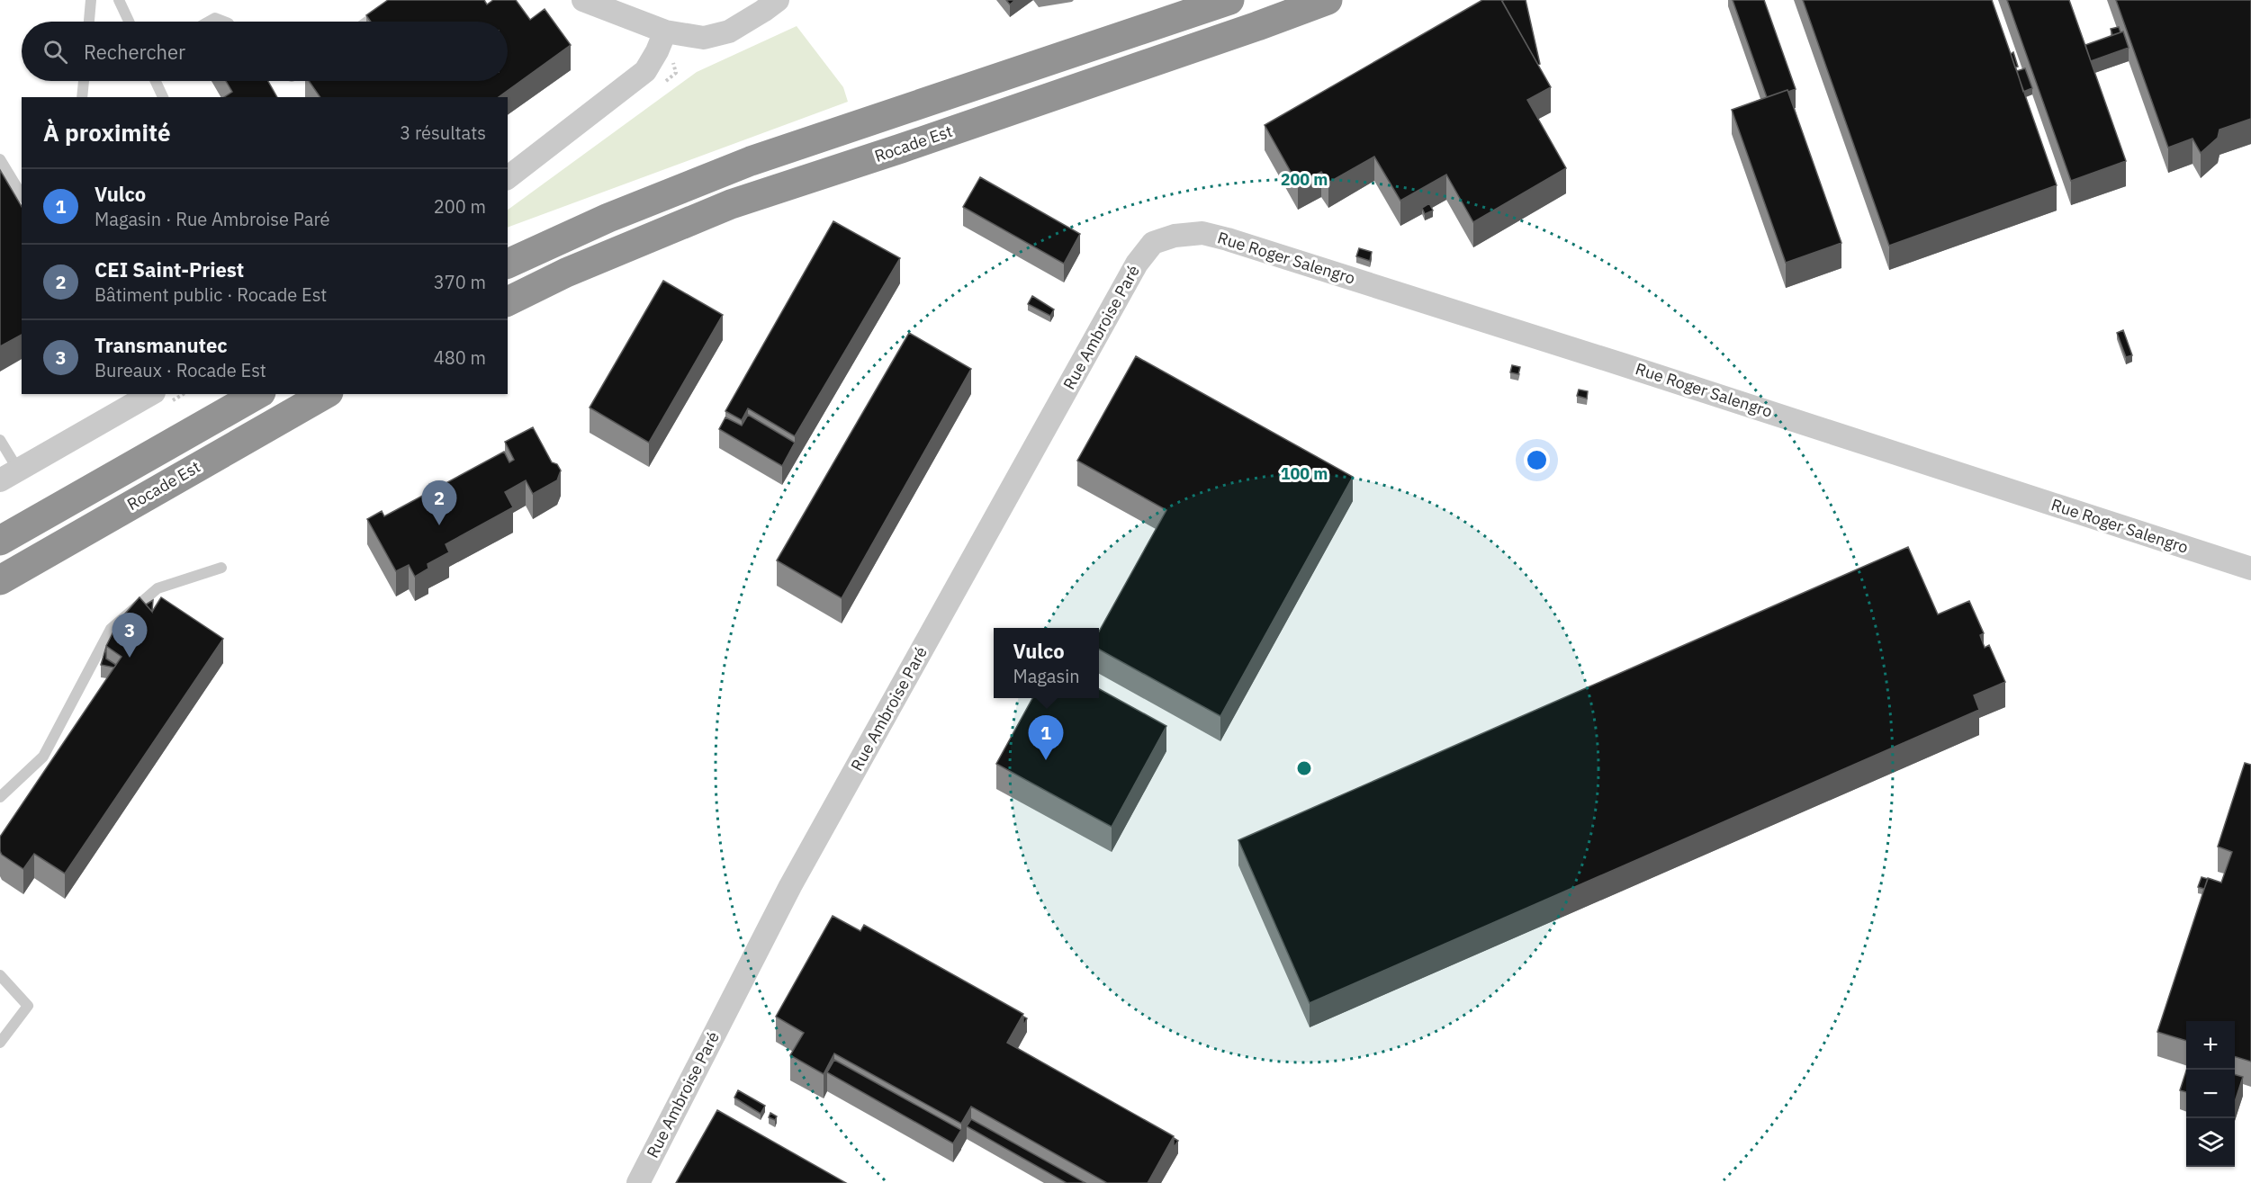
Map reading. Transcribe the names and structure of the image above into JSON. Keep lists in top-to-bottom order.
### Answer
{
  "streets": {
    "highway": ["Rocade Est"],
    "street": ["Rue Roger Salengro", "Rue Ambroise Paré"]
  },
  "crossings": [
    ["Rue Roger Salengro", "Rue Ambroise Paré"]
  ],
  "page": {
    "search": "Rechercher",
    "heading": ["À proximité", "3 résultats"],
    "list": [
      {
        "mark": "1",
        "name": "Vulco",
        "note": "Magasin · Rue Ambroise Paré",
        "value": "200 m"
      },
      {
        "mark": "2",
        "name": "CEI Saint-Priest",
        "note": "Bâtiment public · Rocade Est",
        "value": "370 m"
      },
      {
        "mark": "3",
        "name": "Transmanutec",
        "note": "Bureaux · Rocade Est",
        "value": "480 m"
      }
    ],
    "pins": ["2", "3", "1"],
    "popup": ["Vulco", "Magasin"],
    "map_buttons": ["+", "−"]
  },
  "rings": ["200 m", "100 m"]
}
